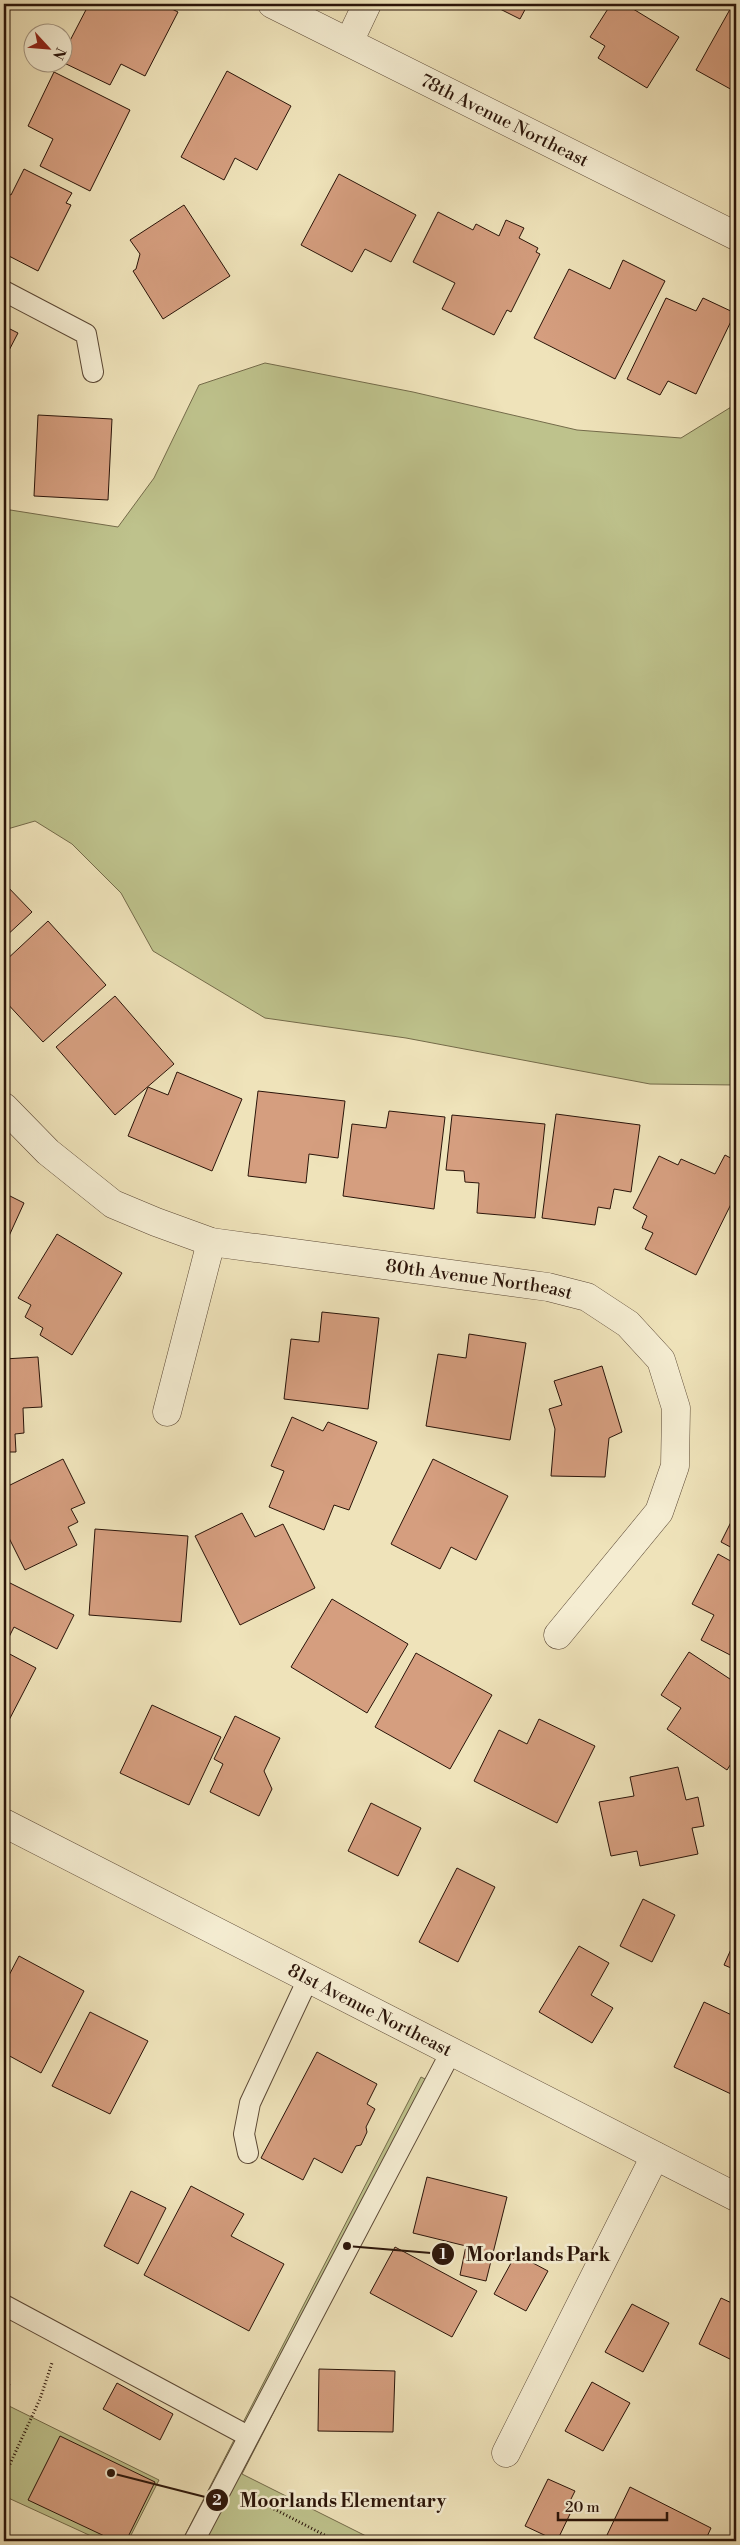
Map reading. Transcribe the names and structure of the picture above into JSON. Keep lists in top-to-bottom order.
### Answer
{
  "streets": {
    "street": ["78th Avenue Northeast", "80th Avenue Northeast", "81st Avenue Northeast"]
  },
  "places": ["Moorlands Park", "Moorlands Elementary"],
  "scale_bar": "20 m",
  "north": "bottom right"
}
